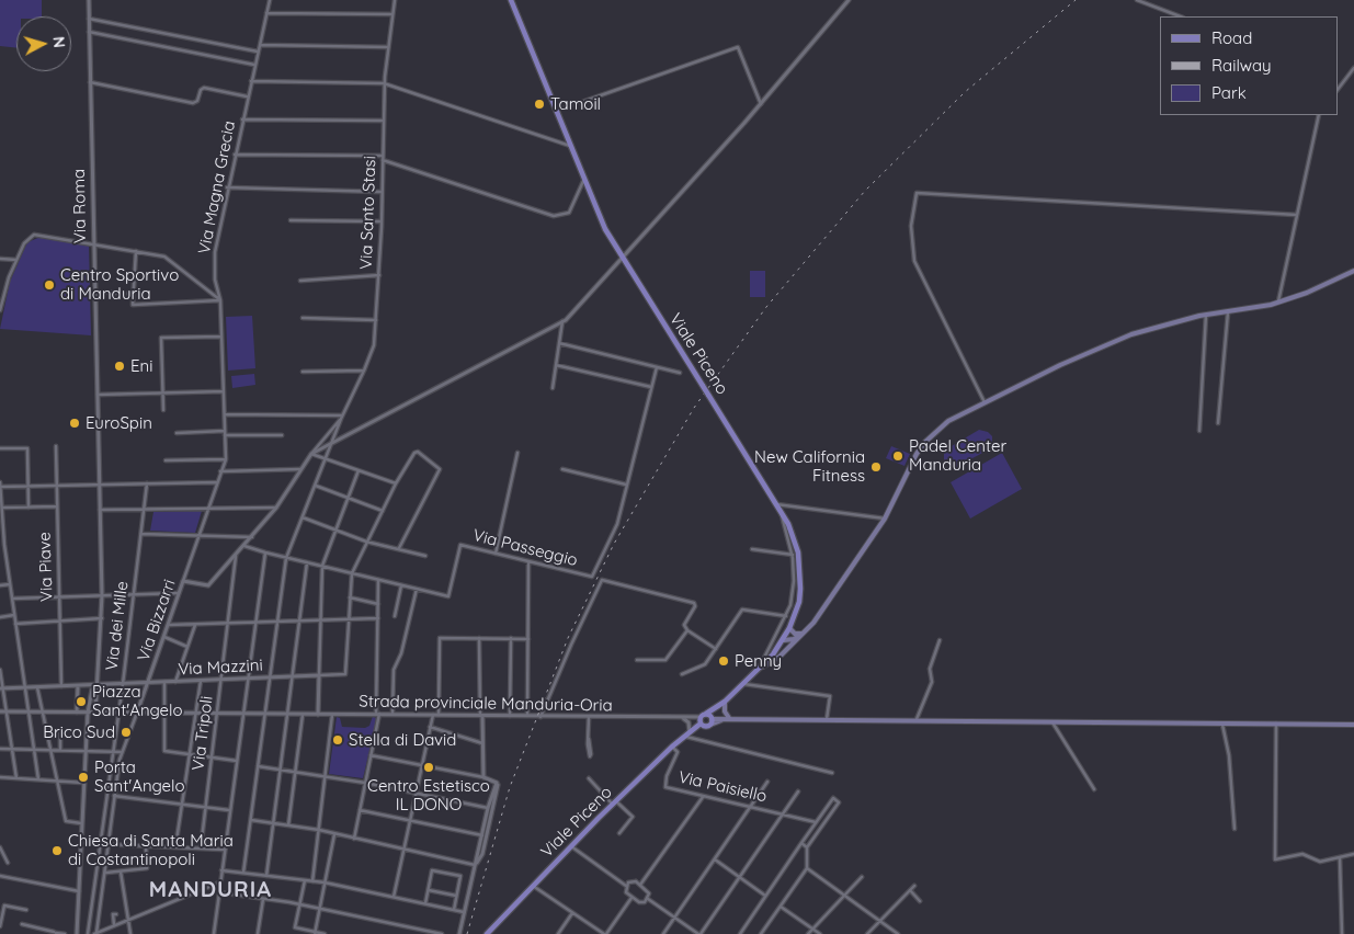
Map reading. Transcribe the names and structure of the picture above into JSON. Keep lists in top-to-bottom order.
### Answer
{
  "streets": {
    "main road": ["Viale Piceno"],
    "street": [
      "Via Magna Grecia",
      "Via Roma",
      "Via Santo Stasi",
      "Via Passeggio",
      "Via Piave",
      "Via Bizzarri",
      "Via dei Mille",
      "Via Mazzini",
      "Strada provinciale Manduria-Oria",
      "Via Tripoli",
      "Via Paisiello"
    ]
  },
  "crossings": [
    ["Via Magna Grecia", "Via Bizzarri"],
    ["Via Roma", "Via Mazzini"],
    ["Via Santo Stasi", "Via Passeggio"],
    ["Via Santo Stasi", "Via Mazzini"],
    ["Via Santo Stasi", "Strada provinciale Manduria-Oria"],
    ["Viale Piceno", "Strada provinciale Manduria-Oria"],
    ["Viale Piceno", "Via Paisiello"],
    ["Via Piave", "Via Mazzini"],
    ["Via Bizzarri", "Via Mazzini"],
    ["Via Bizzarri", "Strada provinciale Manduria-Oria"],
    ["Via dei Mille", "Via Mazzini"],
    ["Via dei Mille", "Strada provinciale Manduria-Oria"],
    ["Via Mazzini", "Via Tripoli"],
    ["Strada provinciale Manduria-Oria", "Via Tripoli"]
  ],
  "districts": ["MANDURIA"],
  "places": [
    "Tamoil",
    "Centro Sportivo di Manduria",
    "Eni",
    "EuroSpin",
    "Padel Center Manduria",
    "New California Fitness",
    "Penny",
    "Piazza Sant'Angelo",
    "Brico Sud",
    "Stella di David",
    "Centro Estetisco IL DONO",
    "Porta Sant'Angelo",
    "Chiesa di Santa Maria di Costantinopoli"
  ],
  "legend": ["Road", "Railway", "Park"],
  "north": "right"
}
